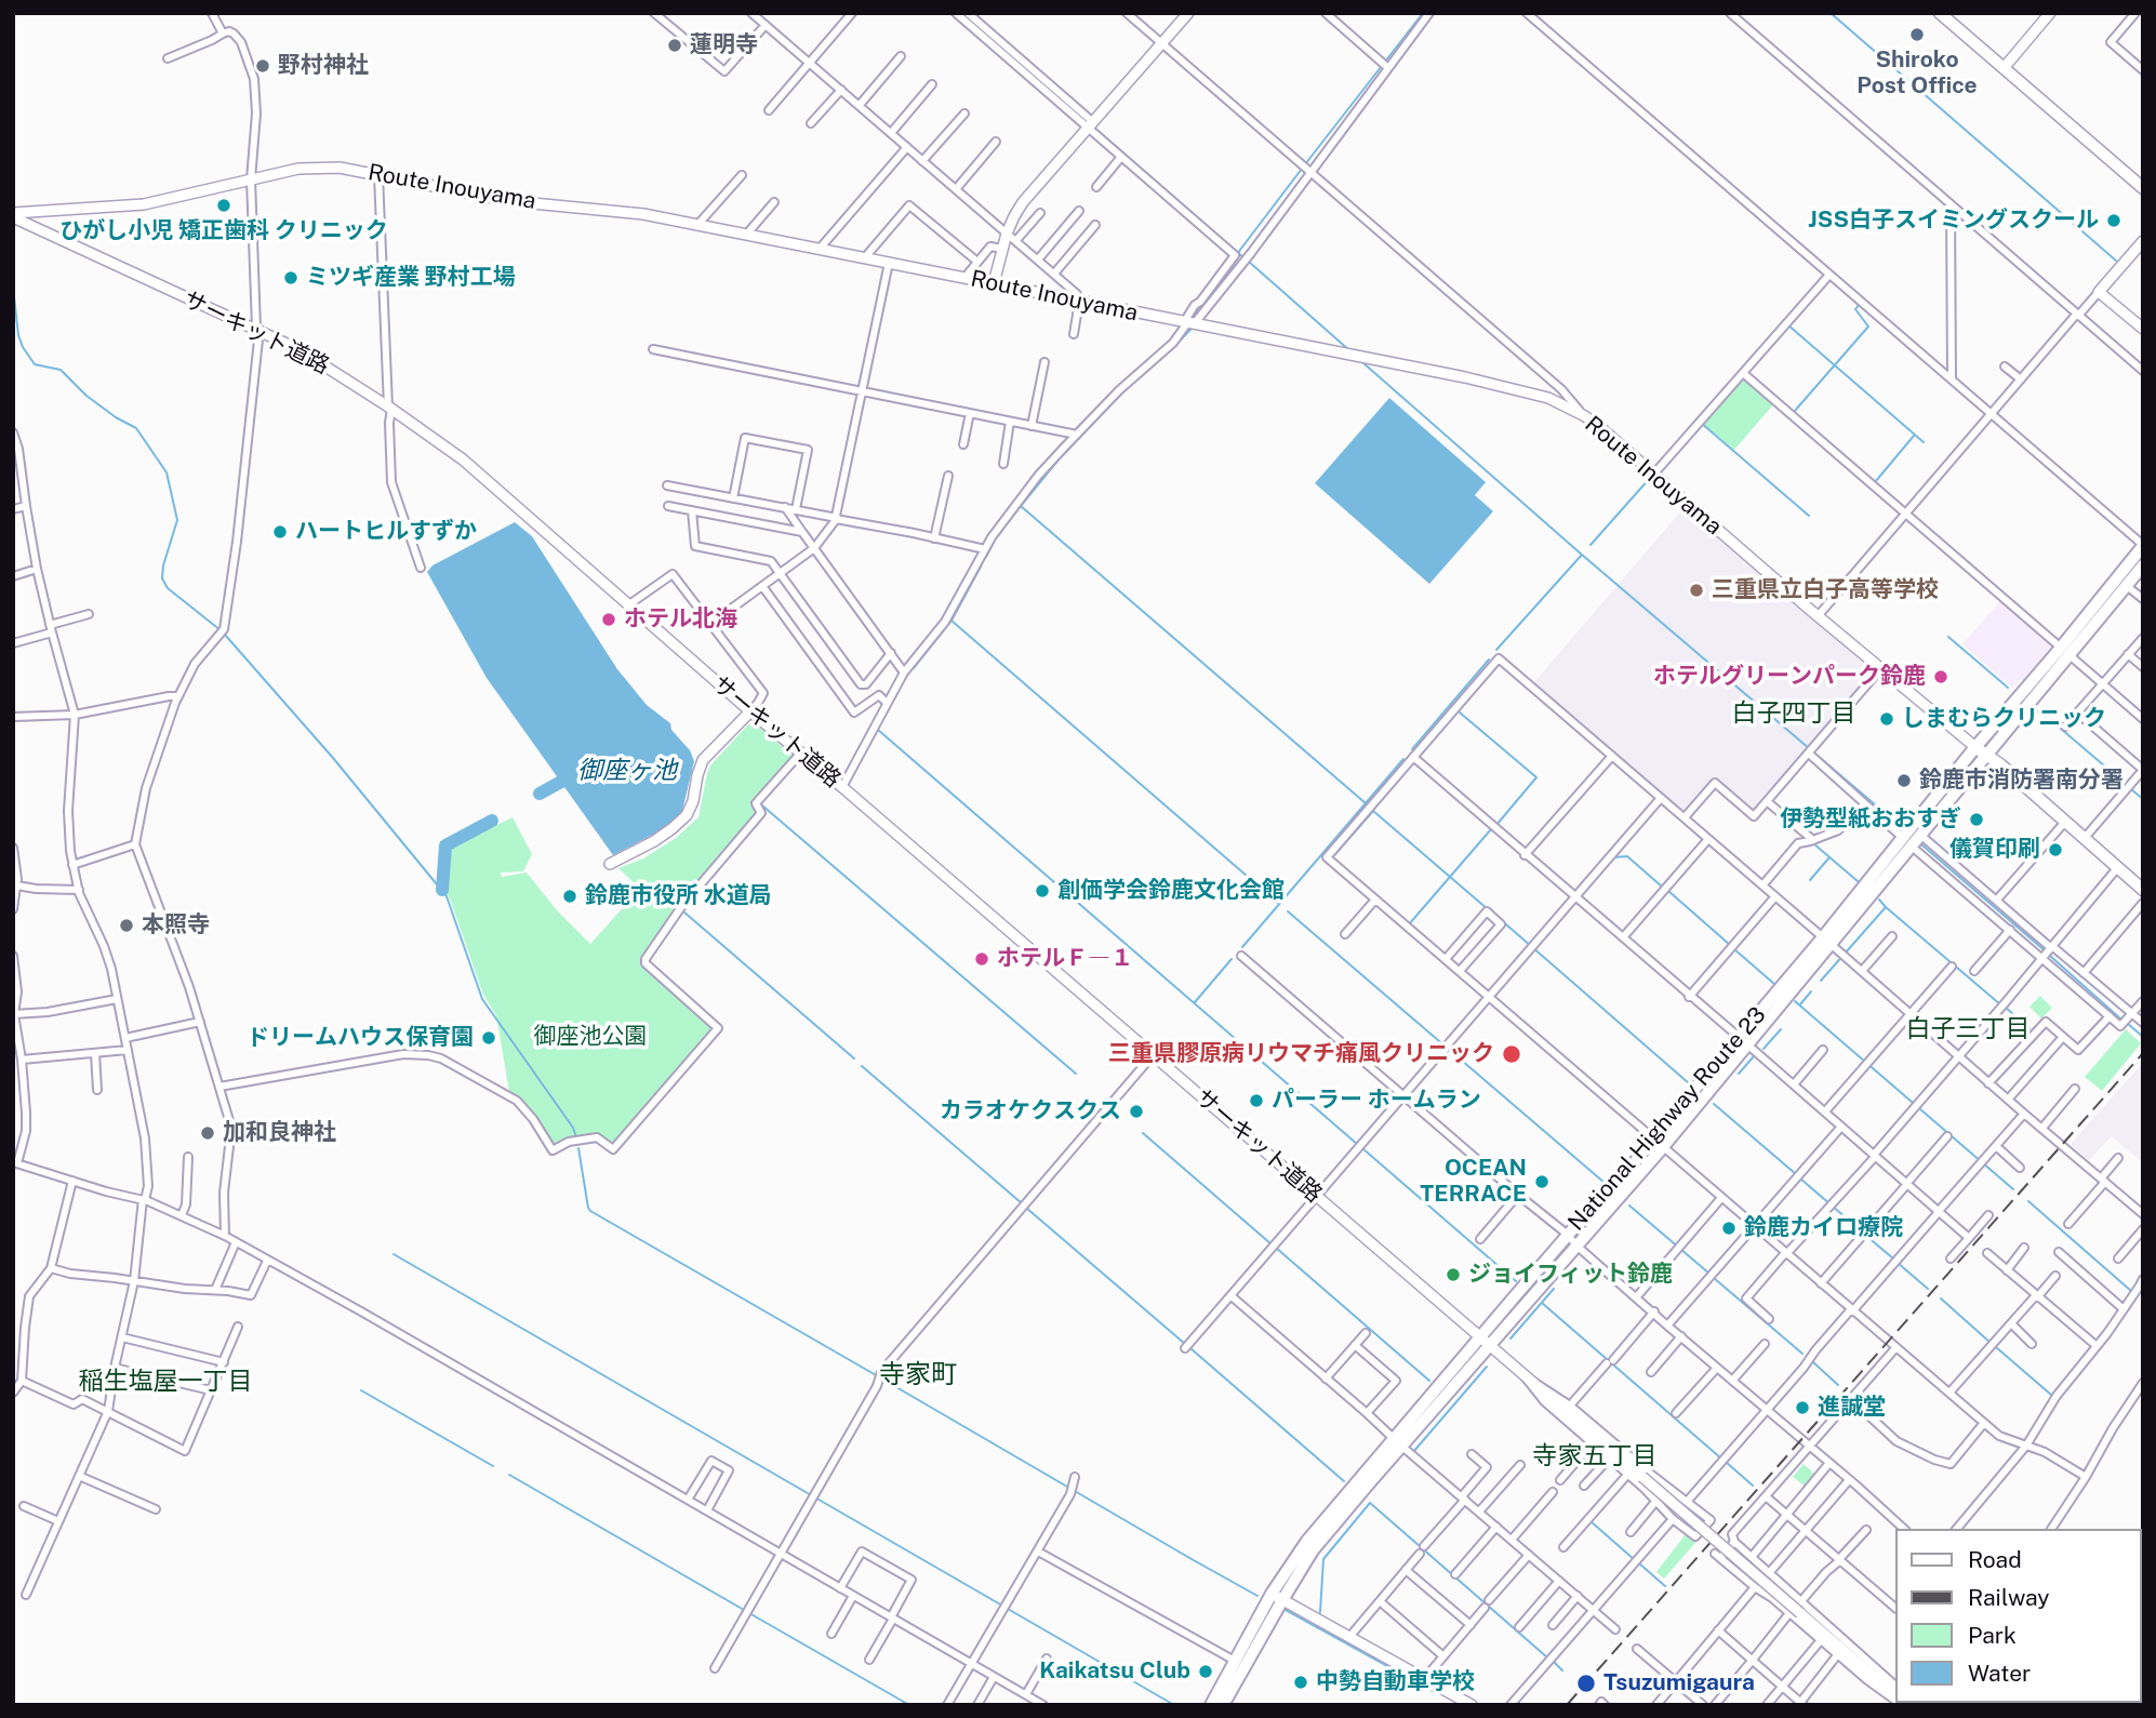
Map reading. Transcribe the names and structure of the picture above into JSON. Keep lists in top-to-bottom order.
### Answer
{
  "streets": {
    "highway": ["National Highway Route 23"],
    "street": ["Route Inouyama", "サーキット道路"]
  },
  "crossings": [
    ["Route Inouyama", "サーキット道路"],
    ["Route Inouyama", "National Highway Route 23"],
    ["サーキット道路", "National Highway Route 23"]
  ],
  "districts": [
    "白子四丁目",
    "白子三丁目",
    "寺家町",
    "稲生塩屋一丁目",
    "寺家五丁目"
  ],
  "water": ["御座ヶ池"],
  "parks": ["御座池公園"],
  "places": [
    "Shiroko Post Office",
    "蓮明寺",
    "野村神社",
    "ひがし小児 矯正歯科 クリニック",
    "JSS白子スイミングスクール",
    "ミツギ産業 野村工場",
    "ハートヒルすずか",
    "三重県立白子高等学校",
    "ホテル北海",
    "ホテルグリーンパーク鈴鹿",
    "しまむらクリニック",
    "鈴鹿市消防署南分署",
    "伊勢型紙おおすぎ",
    "儀賀印刷",
    "創価学会鈴鹿文化会館",
    "鈴鹿市役所 水道局",
    "本照寺",
    "ホテルＦ―１",
    "ドリームハウス保育園",
    "三重県膠原病リウマチ痛風クリニック",
    "パーラー ホームラン",
    "カラオケクスクス",
    "加和良神社",
    "OCEAN TERRACE",
    "鈴鹿カイロ療院",
    "ジョイフィット鈴鹿",
    "進誠堂",
    "Kaikatsu Club",
    "中勢自動車学校",
    "Tsuzumigaura"
  ],
  "legend": [
    "Road",
    "Railway",
    "Park",
    "Water"
  ]
}
